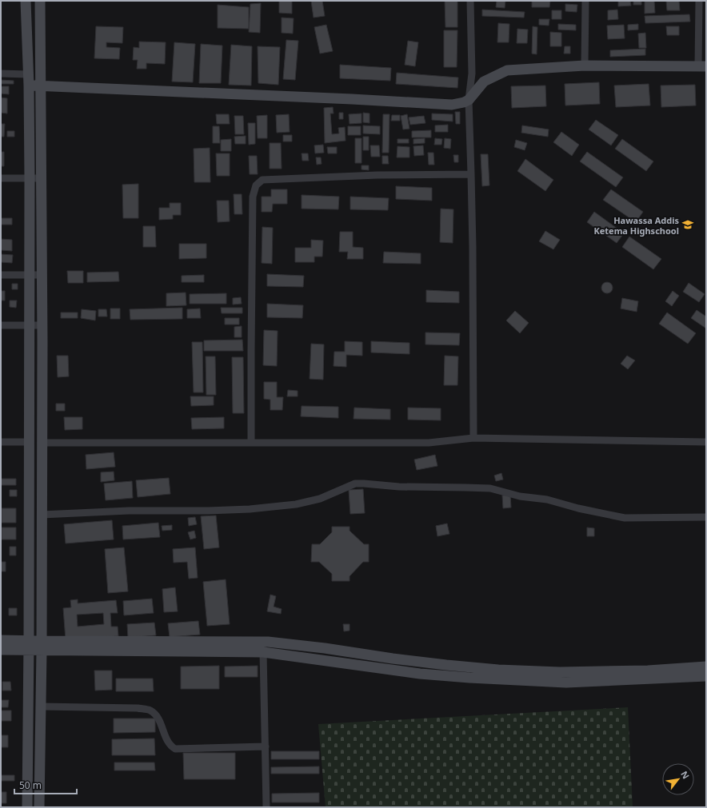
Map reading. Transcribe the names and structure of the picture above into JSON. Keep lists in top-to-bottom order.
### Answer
{
  "places": {
    "school or university": ["Hawassa Addis Ketema Highschool"]
  },
  "scale_bar": "50 m",
  "north": "top right"
}
